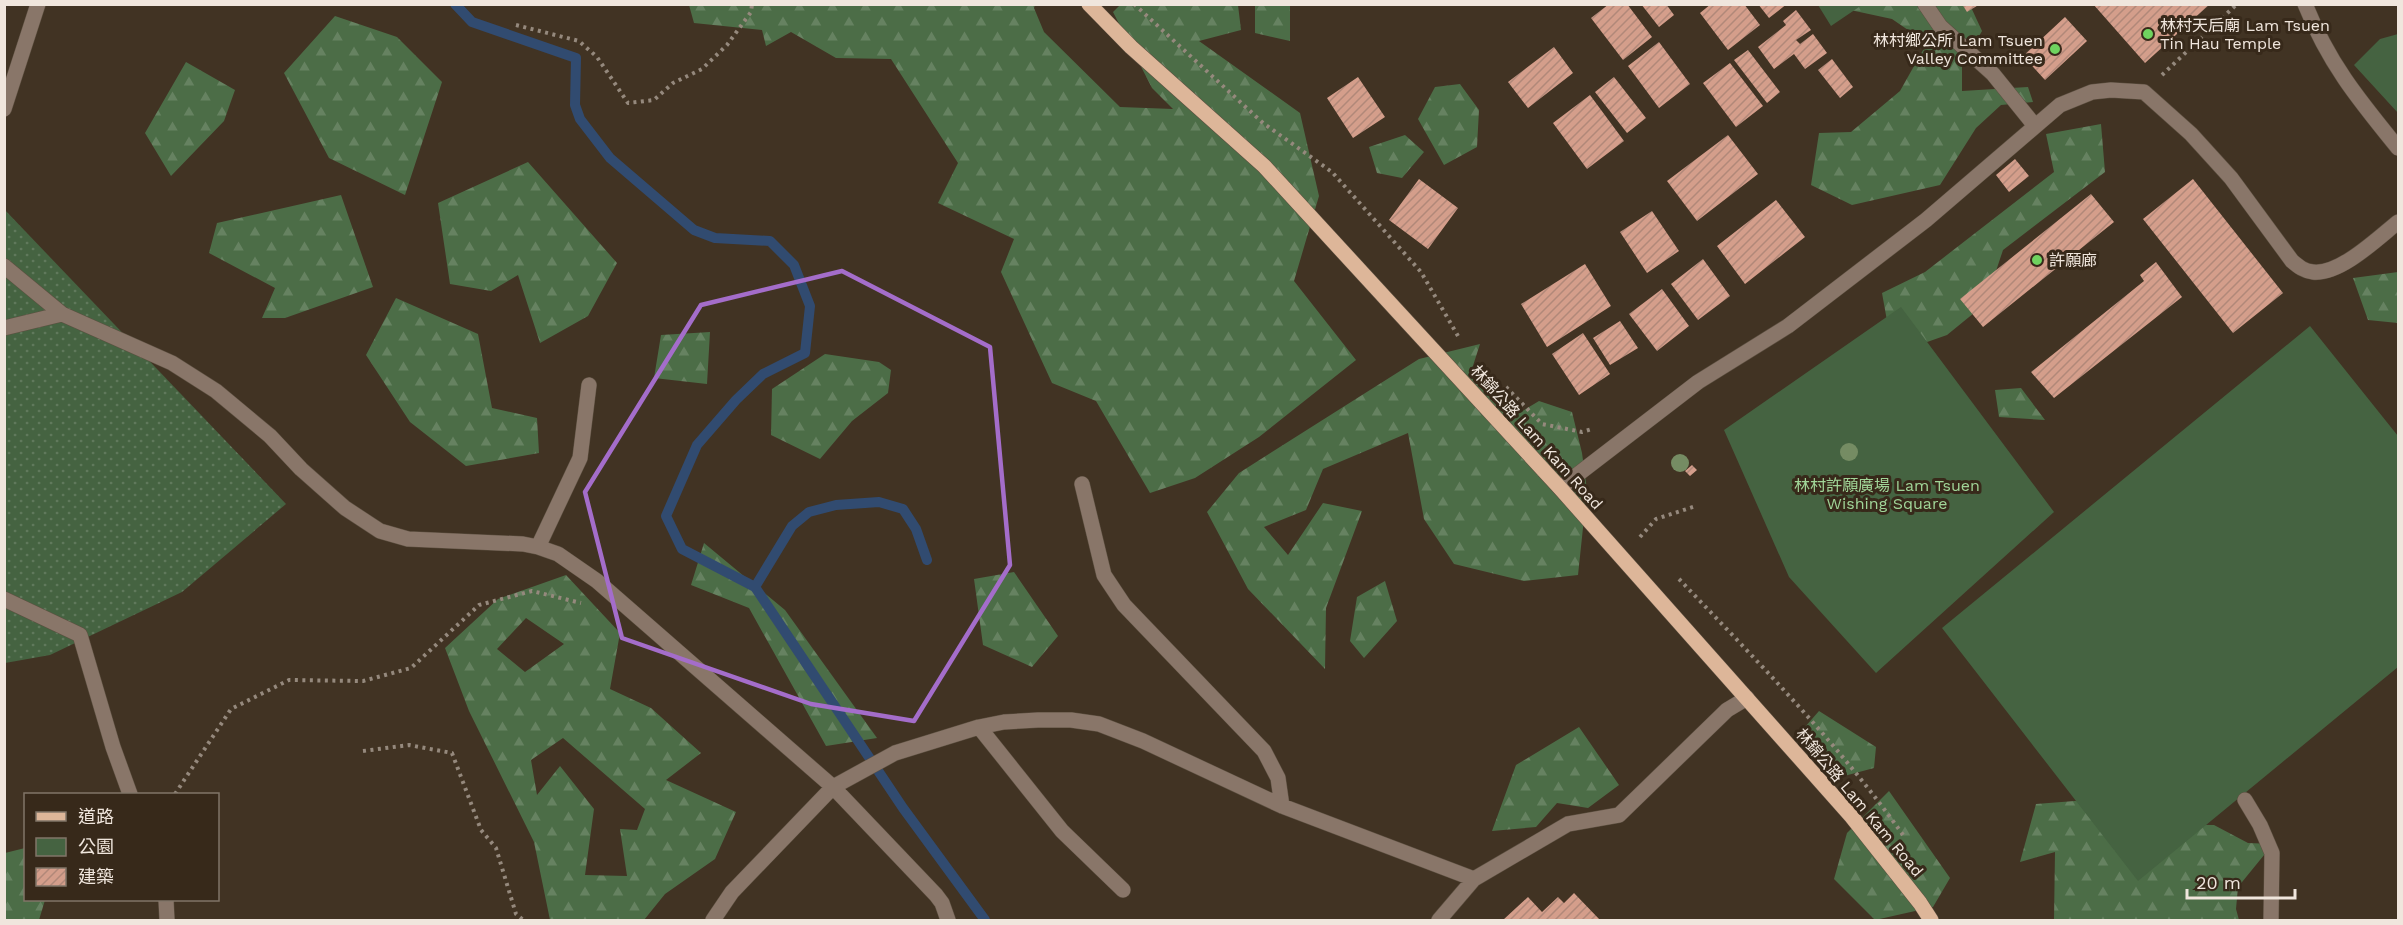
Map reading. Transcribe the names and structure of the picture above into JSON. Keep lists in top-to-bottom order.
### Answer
{
  "streets": {
    "main road": ["林錦公路 Lam Kam Road"]
  },
  "parks": ["林村許願廣場 Lam Tsuen Wishing Square"],
  "places": ["林村天后廟 Lam Tsuen Tin Hau Temple", "林村鄉公所 Lam Tsuen Valley Committee", "許願廊"],
  "legend": ["道路", "公園", "建築"],
  "scale_bar": "20 m"
}
